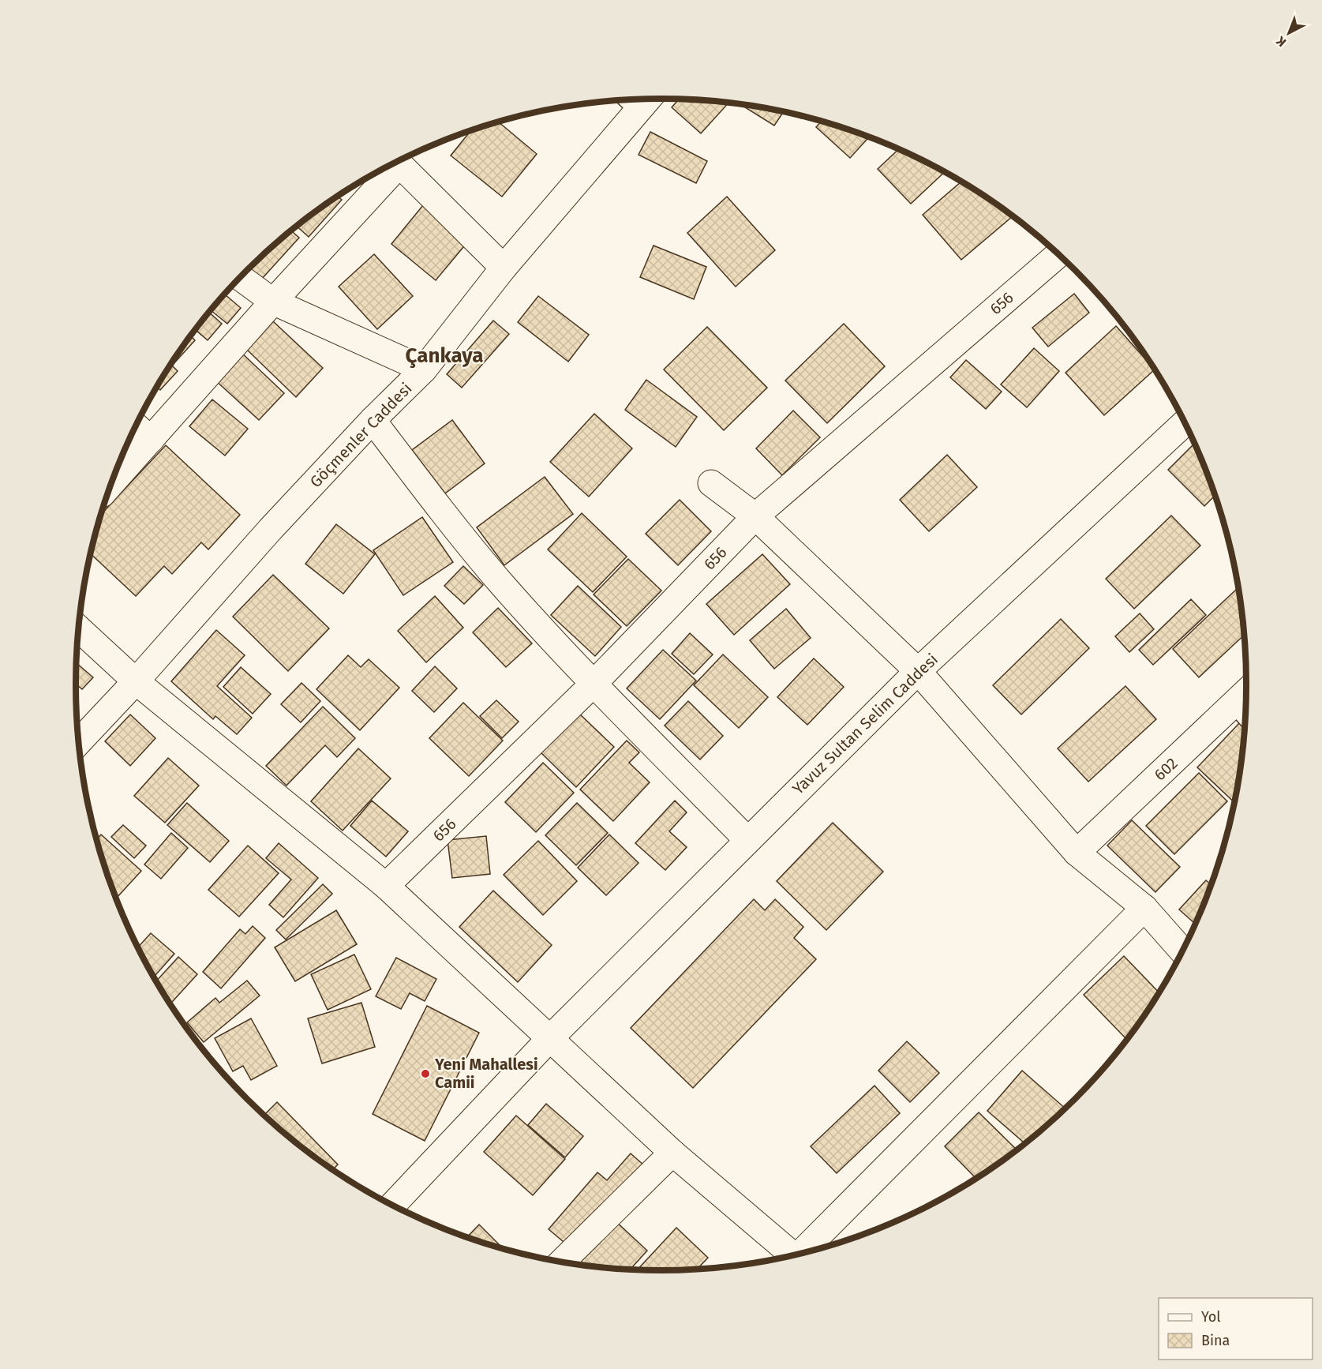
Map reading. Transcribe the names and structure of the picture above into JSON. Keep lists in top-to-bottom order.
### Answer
{
  "streets": {
    "street": [
      "656",
      "Göçmenler Caddesi",
      "Yavuz Sultan Selim Caddesi",
      "602"
    ]
  },
  "districts": ["Çankaya"],
  "places": ["Yeni Mahallesi Camii"],
  "legend": ["Yol", "Bina"],
  "north": "bottom left"
}
